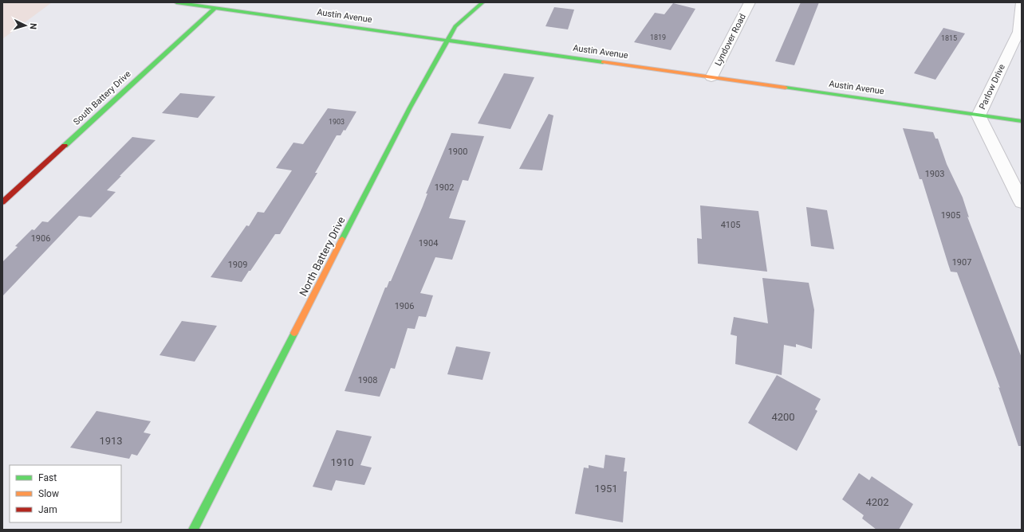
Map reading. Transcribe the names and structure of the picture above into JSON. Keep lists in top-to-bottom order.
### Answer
{
  "streets": {
    "street": [
      "Austin Avenue",
      "Lyndover Road",
      "Parlow Drive",
      "South Battery Drive",
      "North Battery Drive"
    ]
  },
  "crossings": [
    ["Austin Avenue", "Lyndover Road"],
    ["Austin Avenue", "Parlow Drive"],
    ["Austin Avenue", "South Battery Drive"],
    ["Austin Avenue", "North Battery Drive"]
  ],
  "house_numbers": [
    "1819",
    "1815",
    "1903",
    "1900",
    "1903",
    "1902",
    "1905",
    "4105",
    "1906",
    "1904",
    "1907",
    "1909",
    "1906",
    "1908",
    "4200",
    "1913",
    "1910",
    "1951",
    "4202"
  ],
  "legend": ["Fast", "Slow", "Jam"],
  "north": "right"
}
